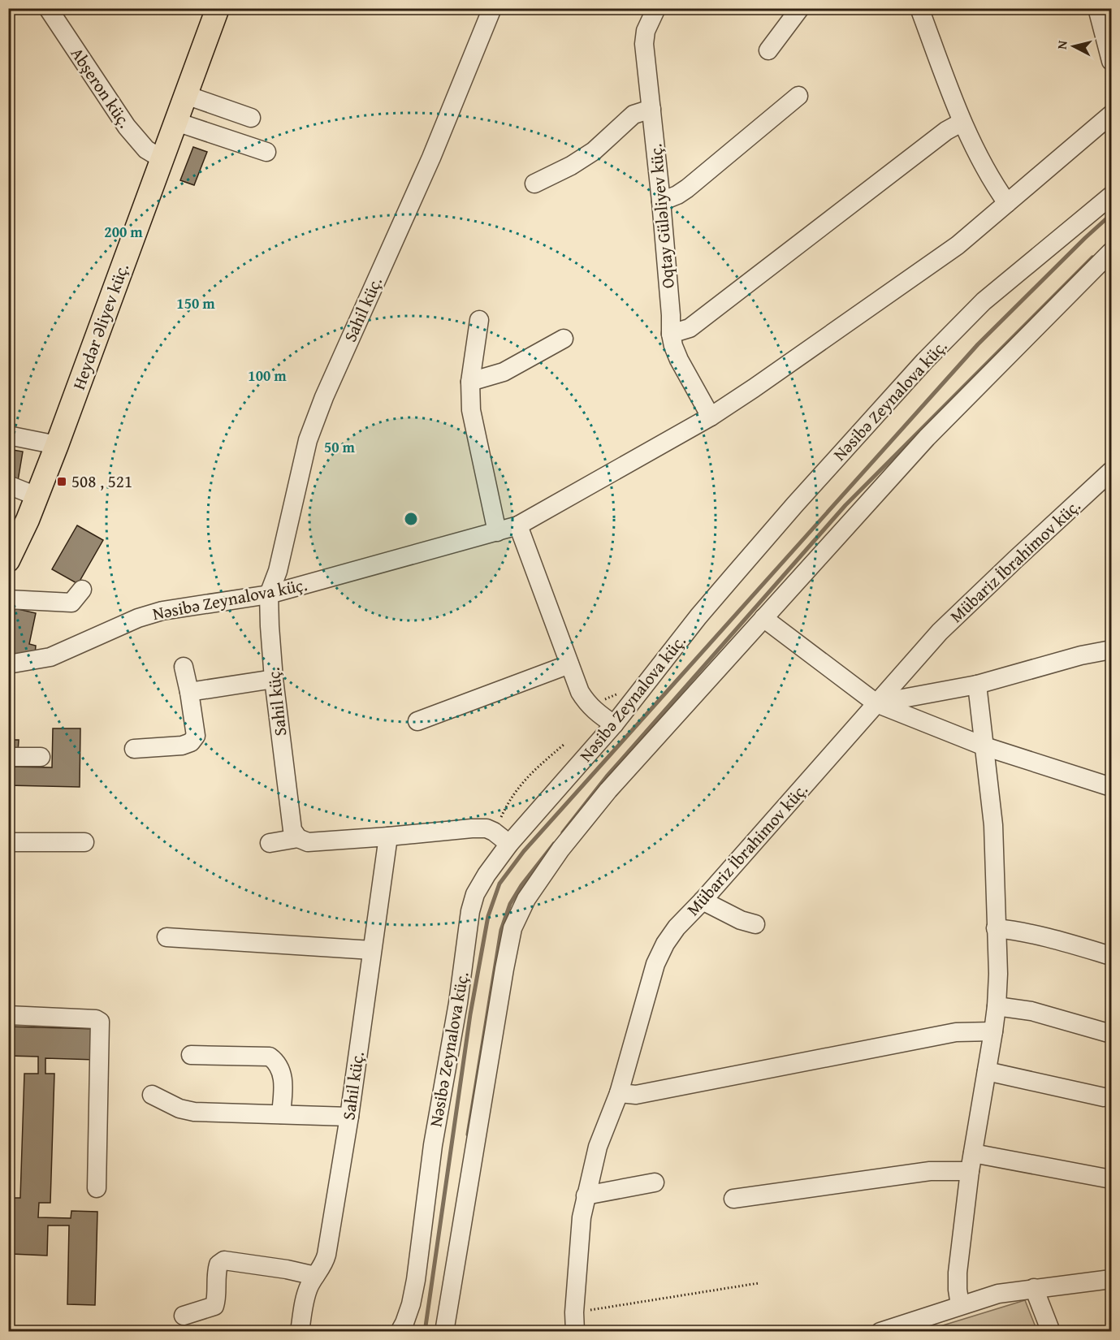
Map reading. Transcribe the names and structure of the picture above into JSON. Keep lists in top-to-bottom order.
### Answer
{
  "streets": {
    "main road": ["Heydər Əliyev küç."],
    "street": [
      "Abşeron küç.",
      "Oqtay Güləliyev küç.",
      "Sahil küç.",
      "Nəsibə Zeynalova küç.",
      "Mübariz İbrahimov küç."
    ]
  },
  "crossings": [
    ["Abşeron küç.", "Heydər Əliyev küç."],
    ["Oqtay Güləliyev küç.", "Nəsibə Zeynalova küç."],
    ["Sahil küç.", "Nəsibə Zeynalova küç."]
  ],
  "places": {
    "transit": ["508 , 521"]
  },
  "north": "left",
  "rings": [
    "200 m",
    "150 m",
    "100 m",
    "50 m"
  ]
}
